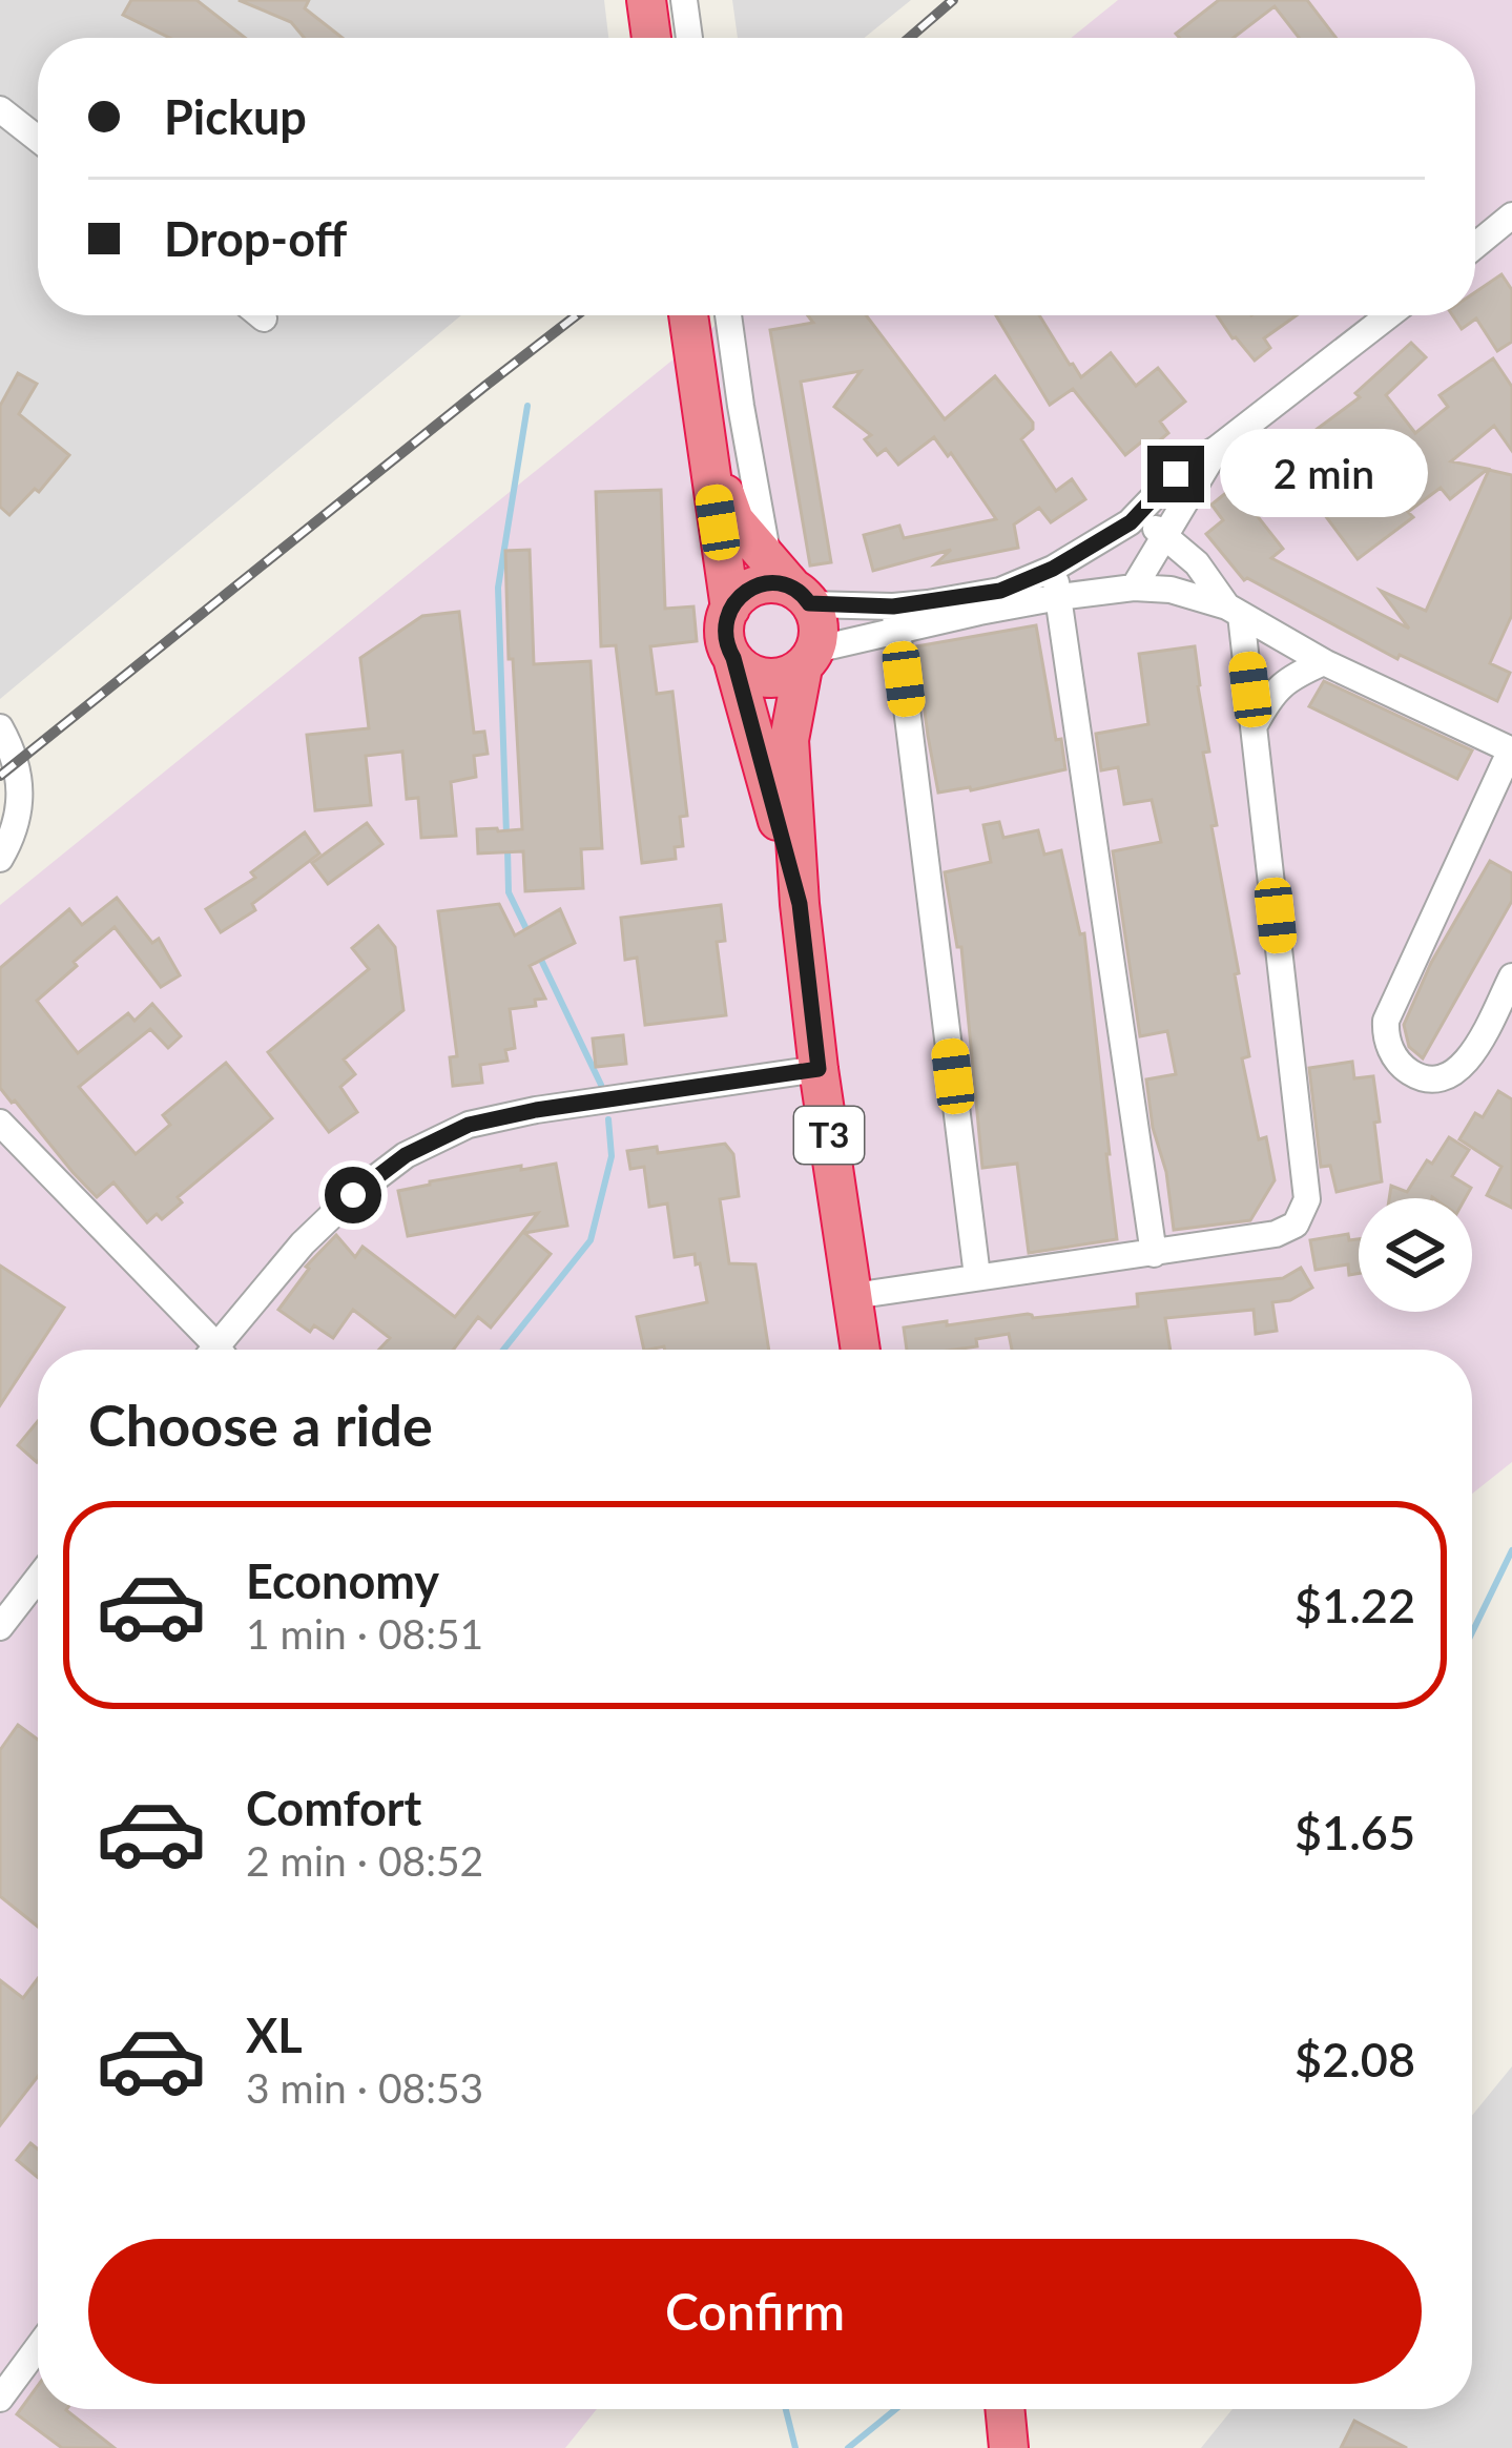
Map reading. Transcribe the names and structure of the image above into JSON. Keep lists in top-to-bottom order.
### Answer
{
  "streets": {
    "highway": ["T3"]
  },
  "page": {
    "banner": ["Pickup", "Drop-off"],
    "bubble": "2 min",
    "heading": "Choose a ride",
    "list": [
      {
        "name": "Economy",
        "note": "1 min · 08:51",
        "value": "$1.22"
      },
      {
        "name": "Comfort",
        "note": "2 min · 08:52",
        "value": "$1.65"
      },
      {
        "name": "XL",
        "note": "3 min · 08:53",
        "value": "$2.08"
      }
    ],
    "buttons": "Confirm"
  }
}
